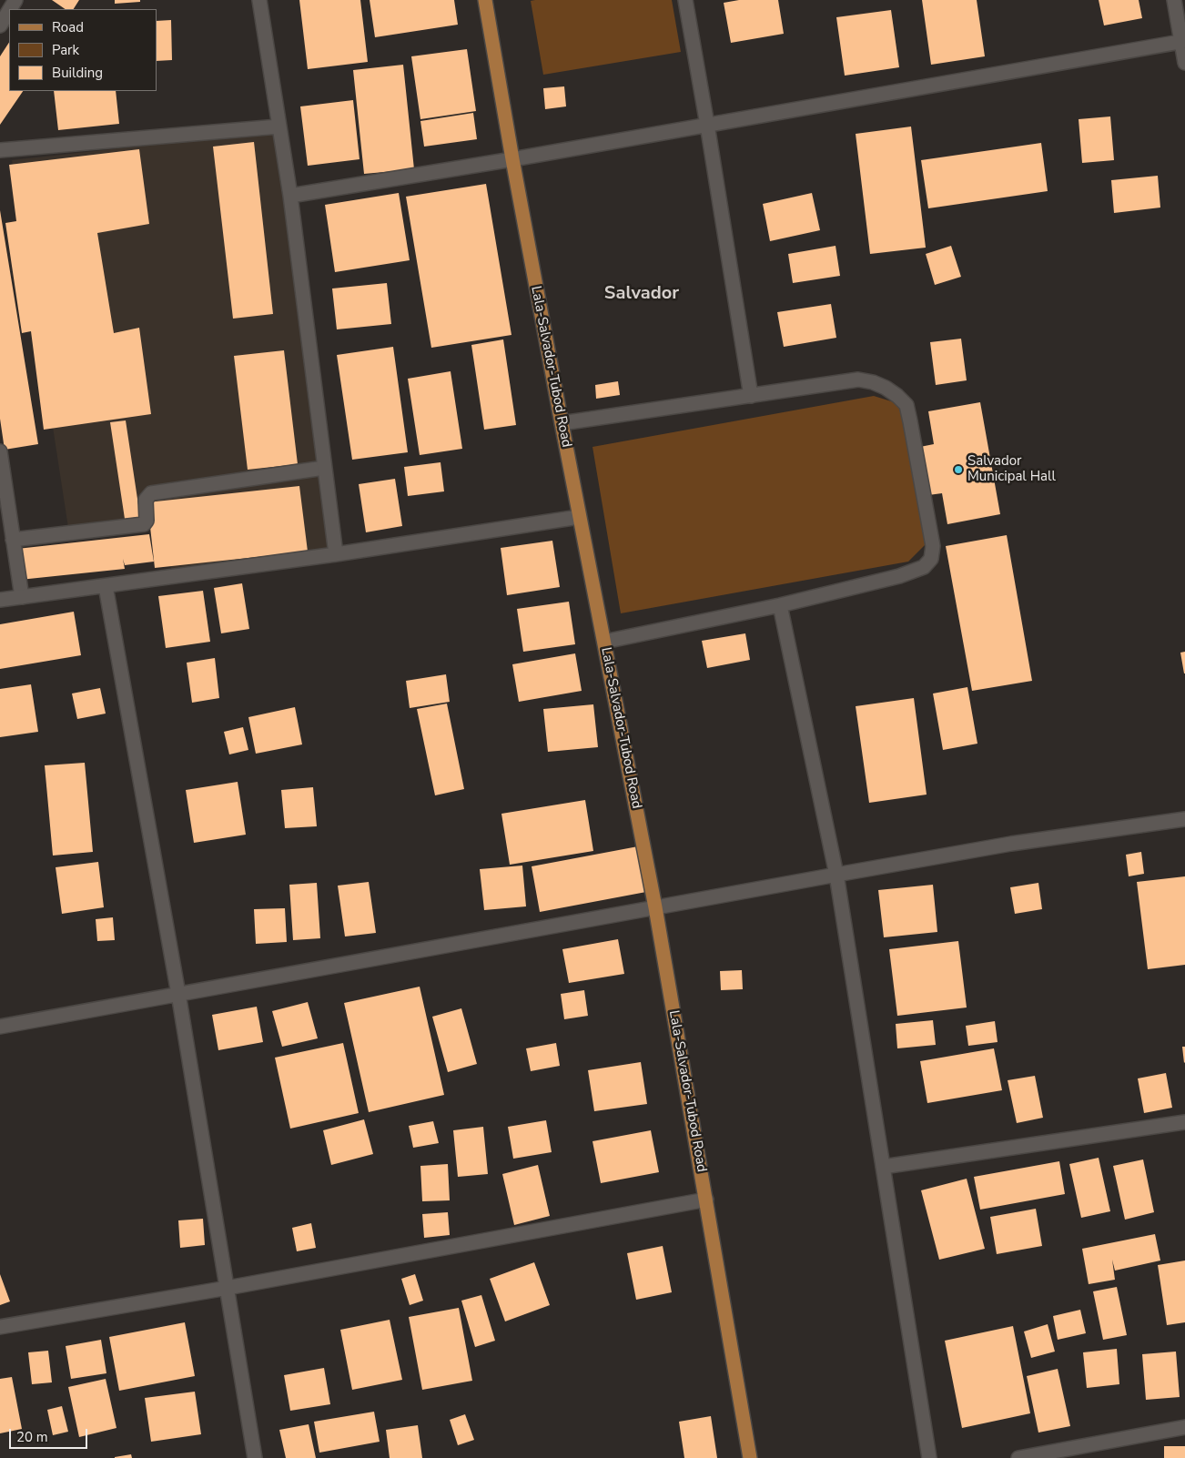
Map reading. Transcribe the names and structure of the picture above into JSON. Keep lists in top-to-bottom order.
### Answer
{
  "streets": {
    "main road": ["Lala-Salvador-Tubod Road"]
  },
  "districts": ["Salvador"],
  "places": ["Salvador Municipal Hall"],
  "legend": ["Road", "Park", "Building"],
  "scale_bar": "20 m"
}
